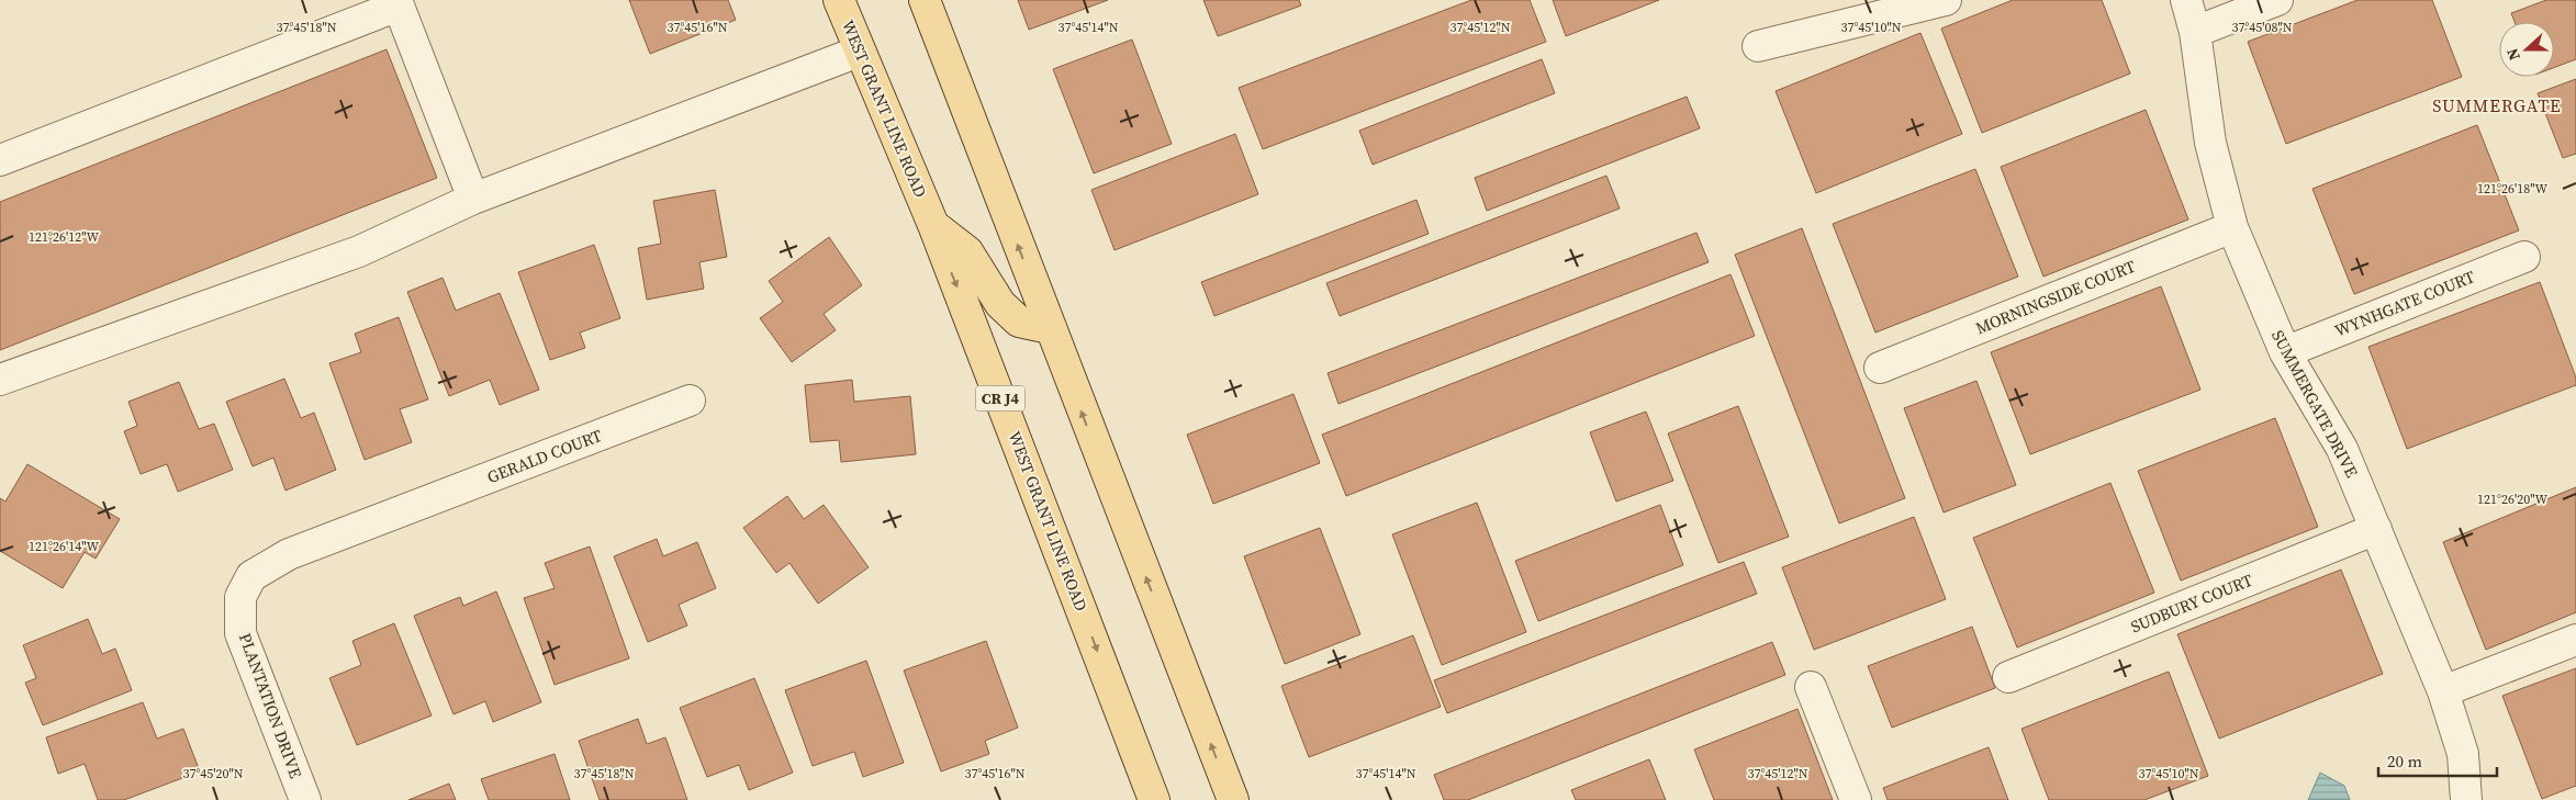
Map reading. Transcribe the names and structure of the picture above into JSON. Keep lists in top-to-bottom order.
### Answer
{
  "streets": {
    "main road": ["WEST GRANT LINE ROAD", "CR J4"],
    "street": [
      "MORNINGSIDE COURT",
      "WYNHGATE COURT",
      "SUMMERGATE DRIVE",
      "GERALD COURT",
      "SUDBURY COURT",
      "PLANTATION DRIVE"
    ]
  },
  "crossings": [
    ["MORNINGSIDE COURT", "SUMMERGATE DRIVE"],
    ["WYNHGATE COURT", "SUMMERGATE DRIVE"],
    ["SUMMERGATE DRIVE", "SUDBURY COURT"],
    ["GERALD COURT", "PLANTATION DRIVE"]
  ],
  "districts": ["SUMMERGATE"],
  "scale_bar": "20 m",
  "north": "left",
  "coordinates": [
    "37°45'12\"N",
    "37°45'10\"N",
    "37°45'18\"N",
    "37°45'16\"N",
    "37°45'14\"N",
    "37°45'08\"N",
    "121°26'18\"W",
    "121°26'12\"W",
    "121°26'20\"W",
    "121°26'14\"W",
    "37°45'20\"N"
  ]
}
